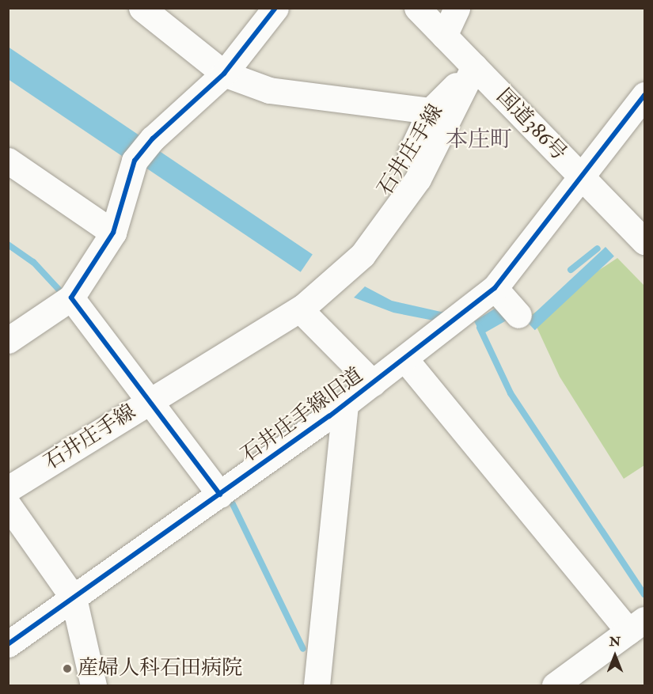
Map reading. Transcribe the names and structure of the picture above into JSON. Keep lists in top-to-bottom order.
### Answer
{
  "streets": {
    "main road": ["国道386号", "石井庄手線", "石井庄手線旧道"]
  },
  "crossings": [
    ["国道386号", "石井庄手線"],
    ["国道386号", "石井庄手線旧道"]
  ],
  "districts": ["本庄町"],
  "places": ["産婦人科石田病院"],
  "north": "top"
}
